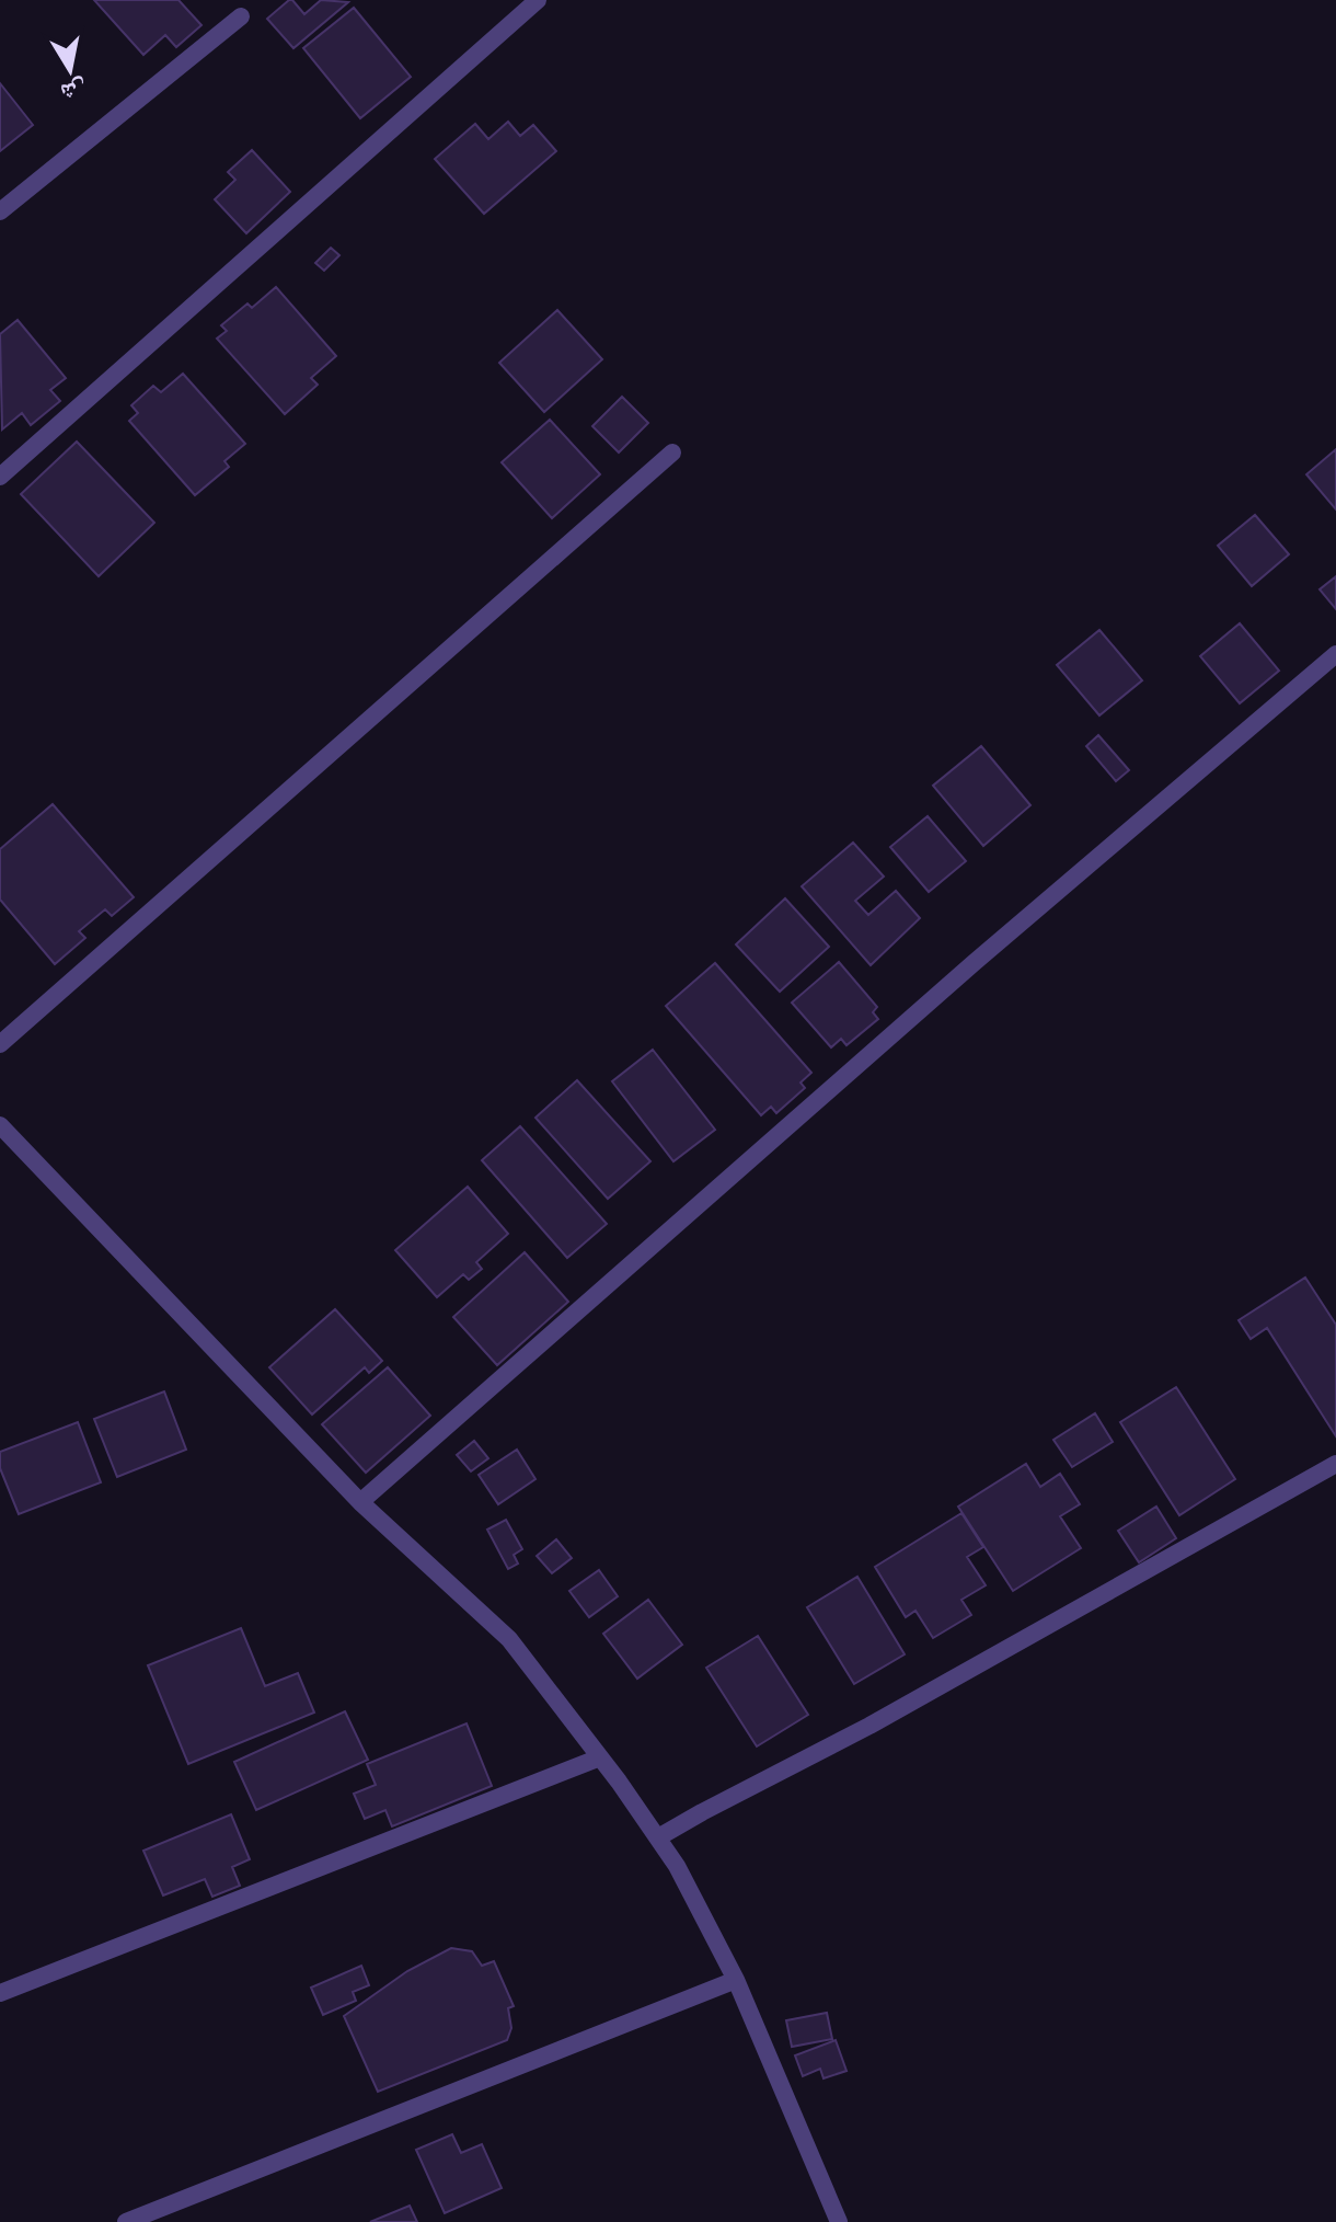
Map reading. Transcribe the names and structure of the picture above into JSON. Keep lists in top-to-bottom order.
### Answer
{
  "north": "bottom"
}
